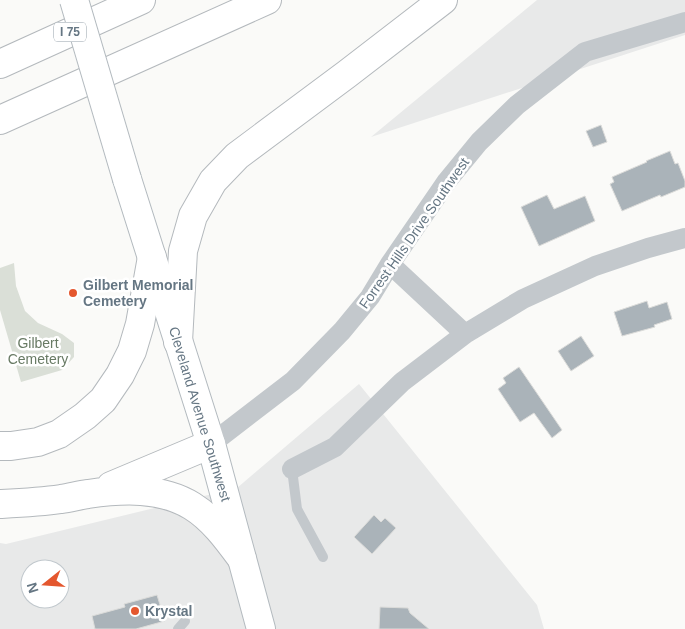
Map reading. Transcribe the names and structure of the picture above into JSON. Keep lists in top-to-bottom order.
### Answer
{
  "streets": {
    "main road": ["I 75", "Cleveland Avenue Southwest"],
    "street": ["Forrest Hills Drive Southwest"]
  },
  "crossings": [
    ["Forrest Hills Drive Southwest", "Cleveland Avenue Southwest"]
  ],
  "parks": ["Gilbert Cemetery"],
  "places": ["Gilbert Memorial Cemetery", "Krystal"],
  "north": "left"
}
